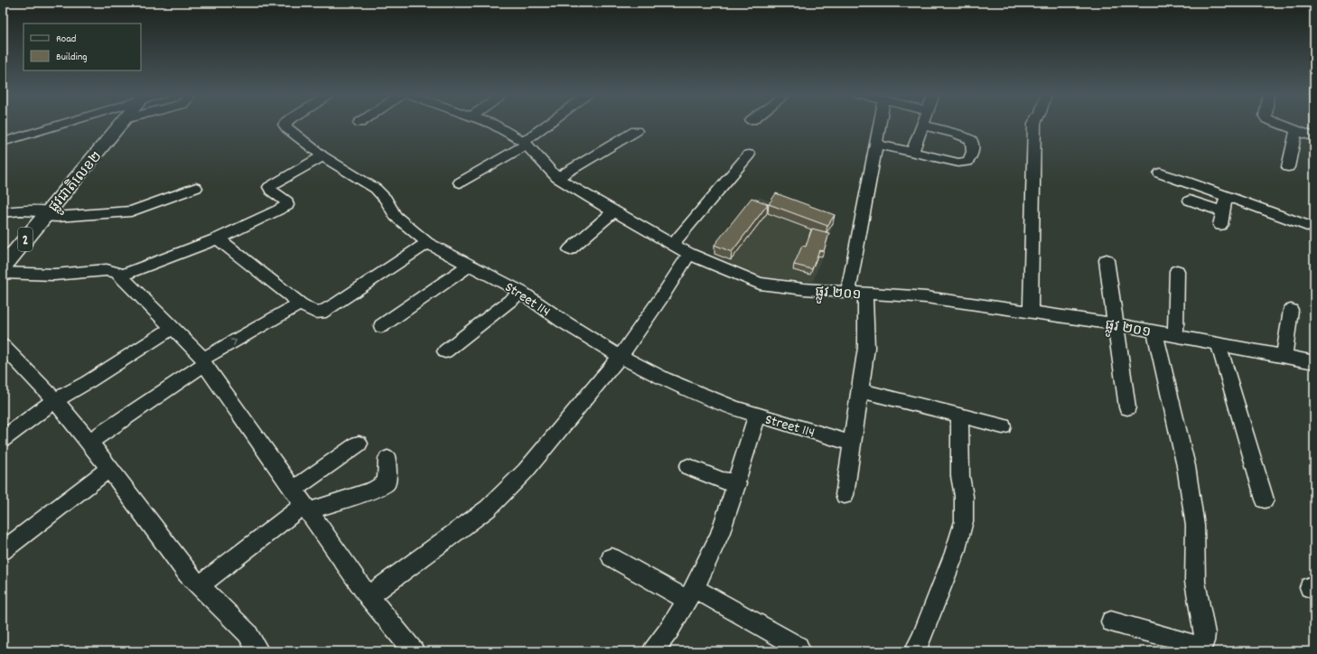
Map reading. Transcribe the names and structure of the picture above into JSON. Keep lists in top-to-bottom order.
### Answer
{
  "streets": {
    "highway": ["ផ្លូវជាតិលេខ២", "2"],
    "street": ["ផ្លូវ ២០១", "Street 114"]
  },
  "legend": ["Road", "Building"]
}
